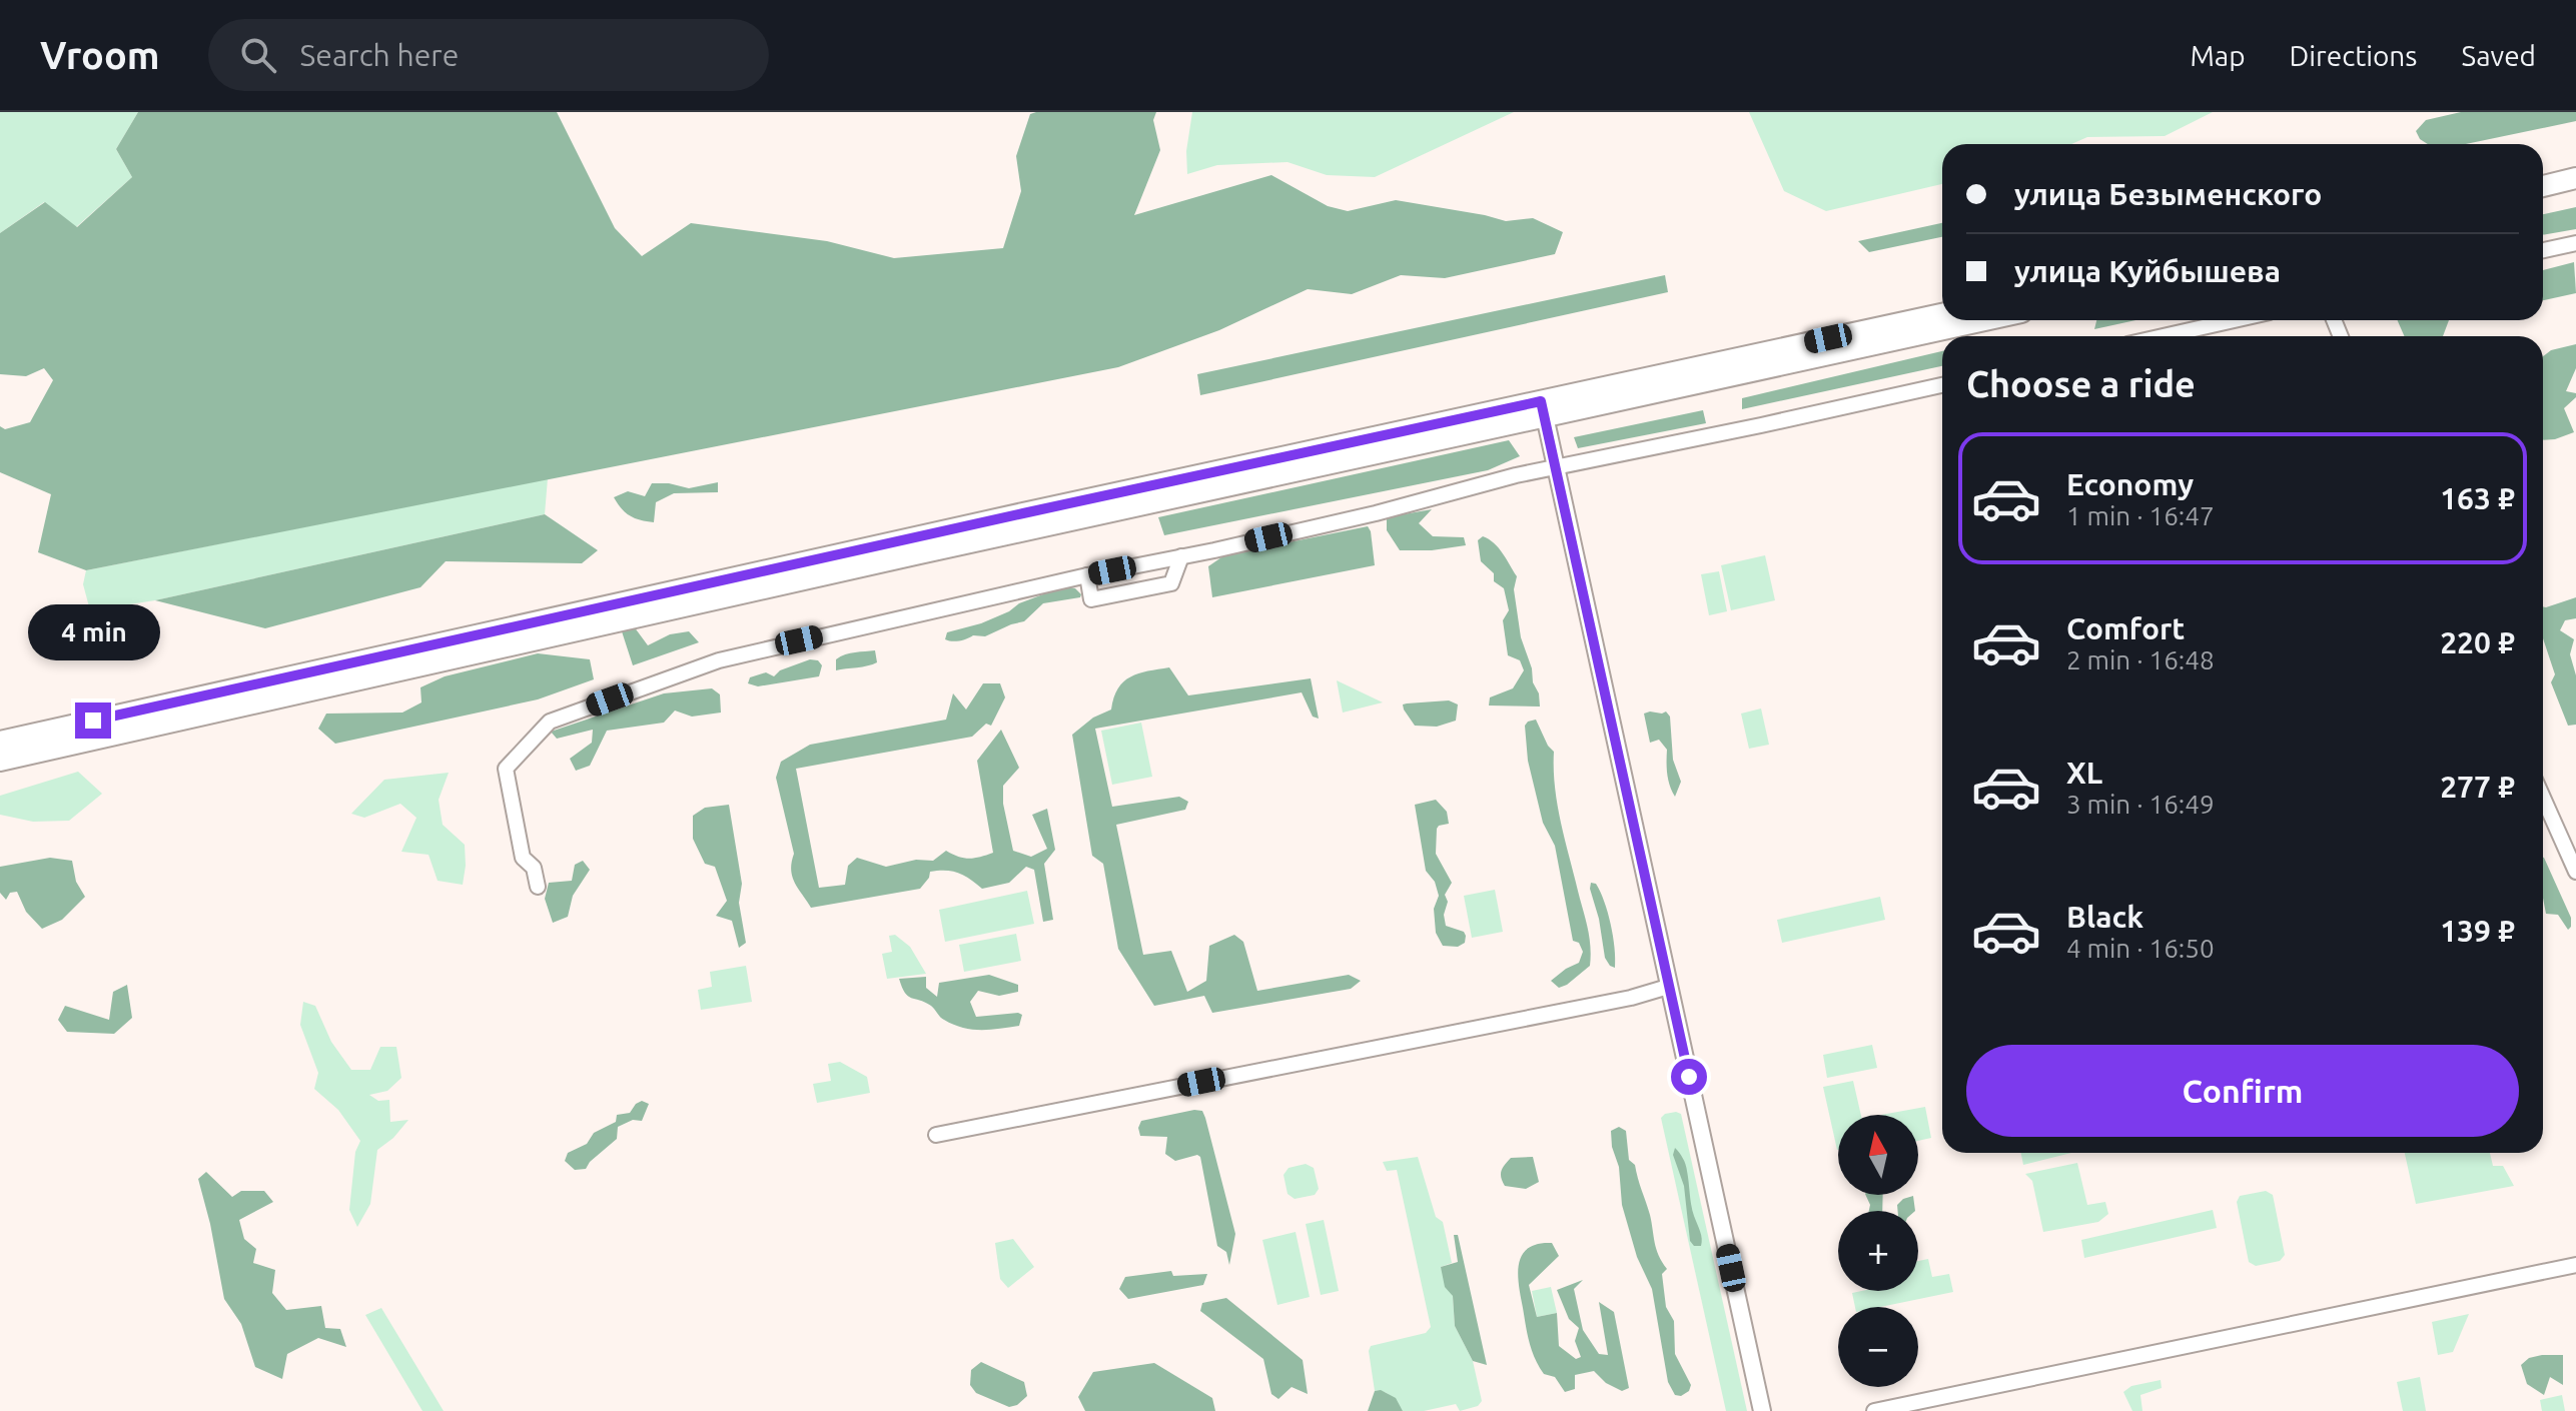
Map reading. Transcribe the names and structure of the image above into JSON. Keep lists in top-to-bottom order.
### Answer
{
  "north": "top",
  "page": {
    "header": "Vroom",
    "search": "Search here",
    "nav": ["Map", "Directions", "Saved"],
    "banner": ["улица Безыменского", "улица Куйбышева"],
    "heading": "Choose a ride",
    "list": [
      {
        "name": "Economy",
        "note": "1 min · 16:47",
        "value": "163 ₽"
      },
      {
        "name": "Comfort",
        "note": "2 min · 16:48",
        "value": "220 ₽"
      },
      {
        "name": "XL",
        "note": "3 min · 16:49",
        "value": "277 ₽"
      },
      {
        "name": "Black",
        "note": "4 min · 16:50",
        "value": "139 ₽"
      }
    ],
    "bubble": "4 min",
    "buttons": "Confirm",
    "map_buttons": ["+", "−"]
  }
}
